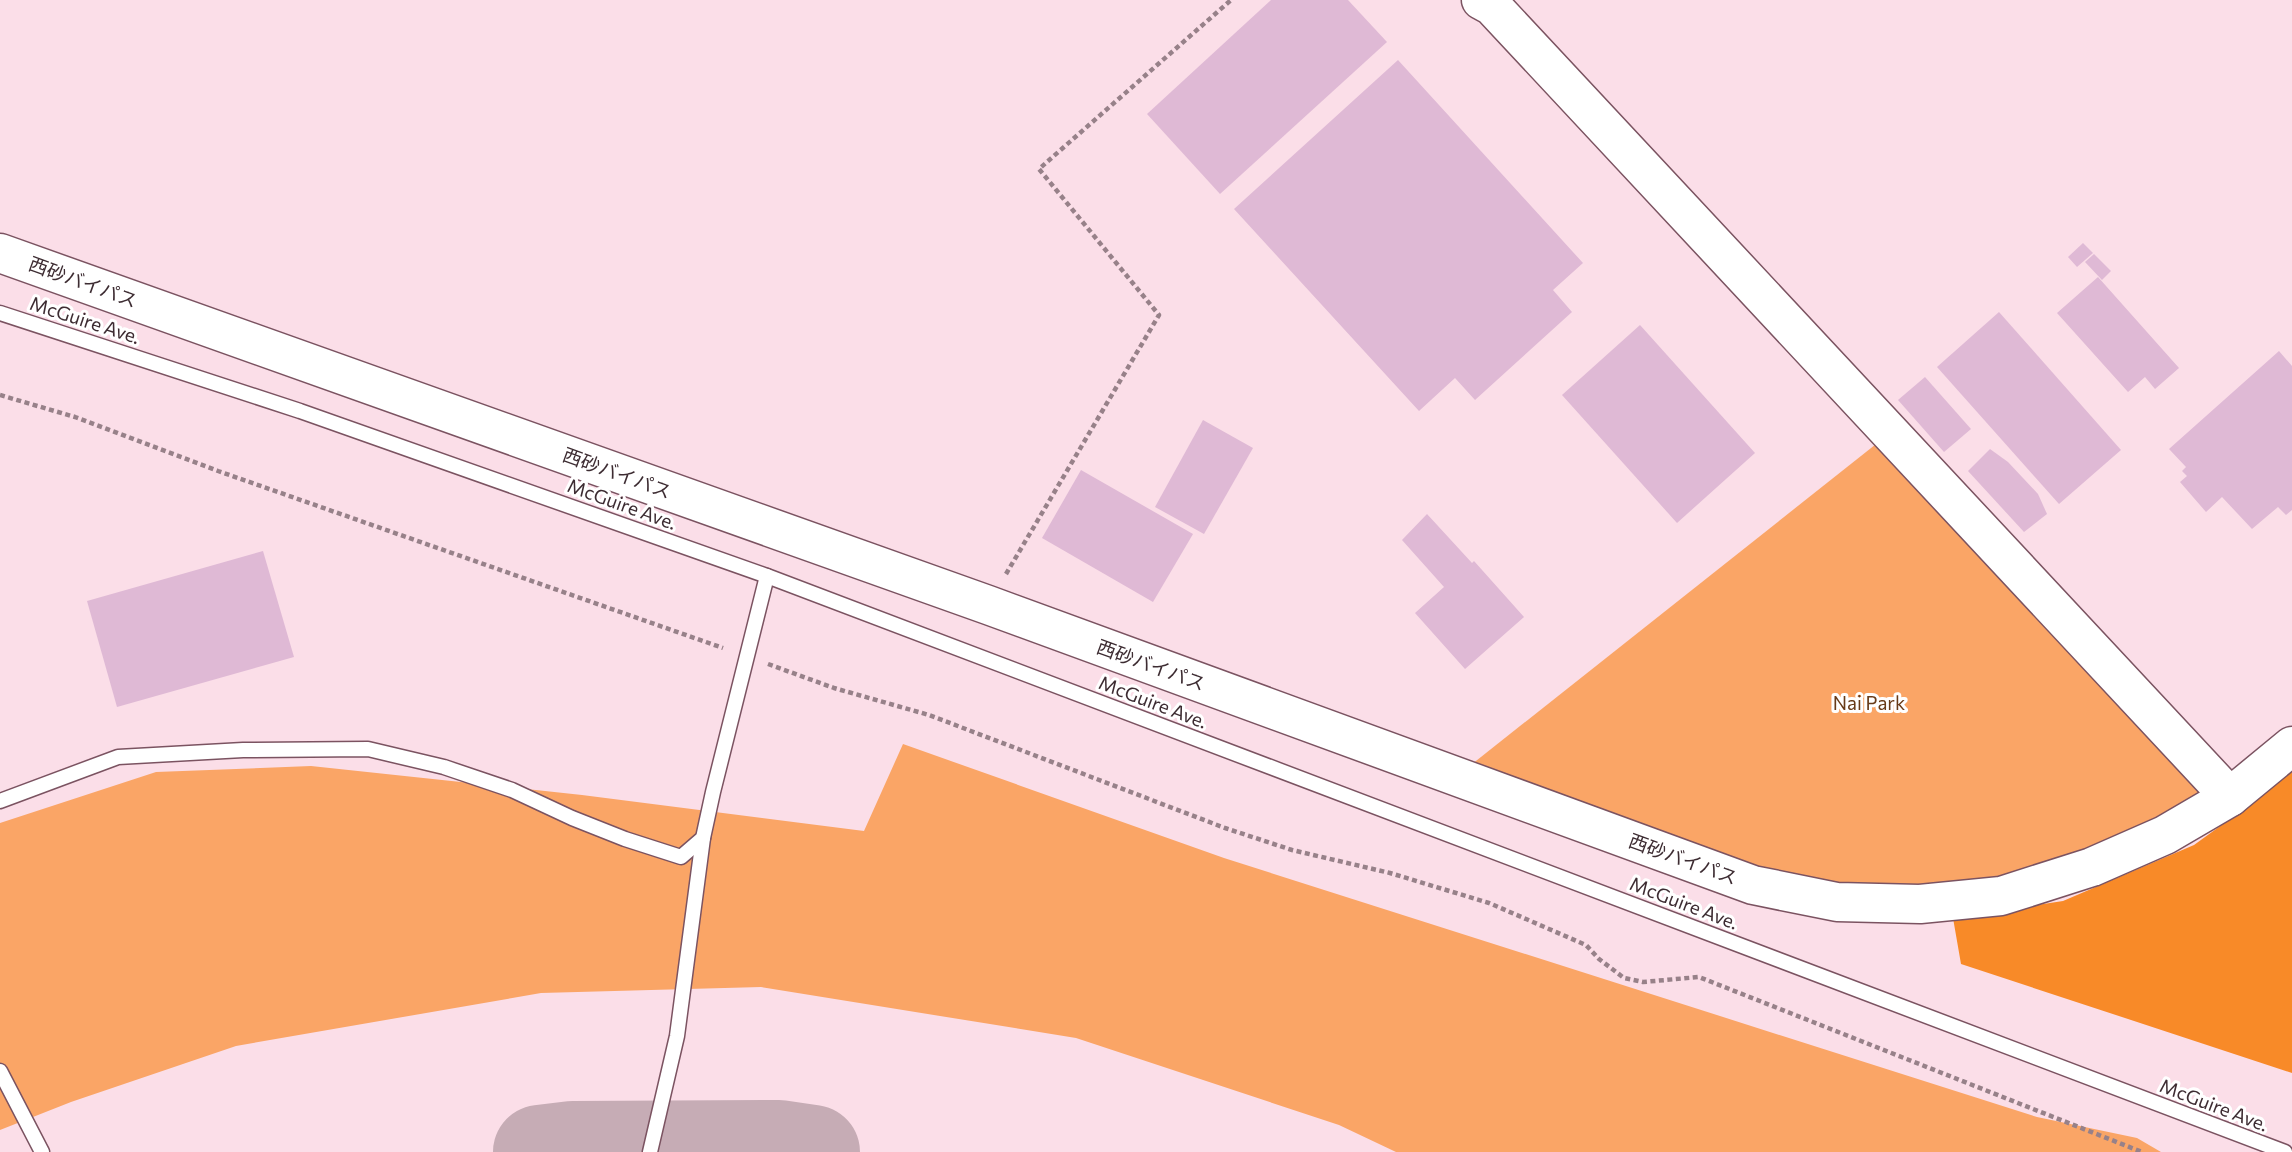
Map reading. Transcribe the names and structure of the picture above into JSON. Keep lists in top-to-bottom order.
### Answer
{
  "streets": {
    "street": ["西砂バイパス"],
    "lane": ["McGuire Ave."]
  },
  "parks": ["Nai Park"]
}
